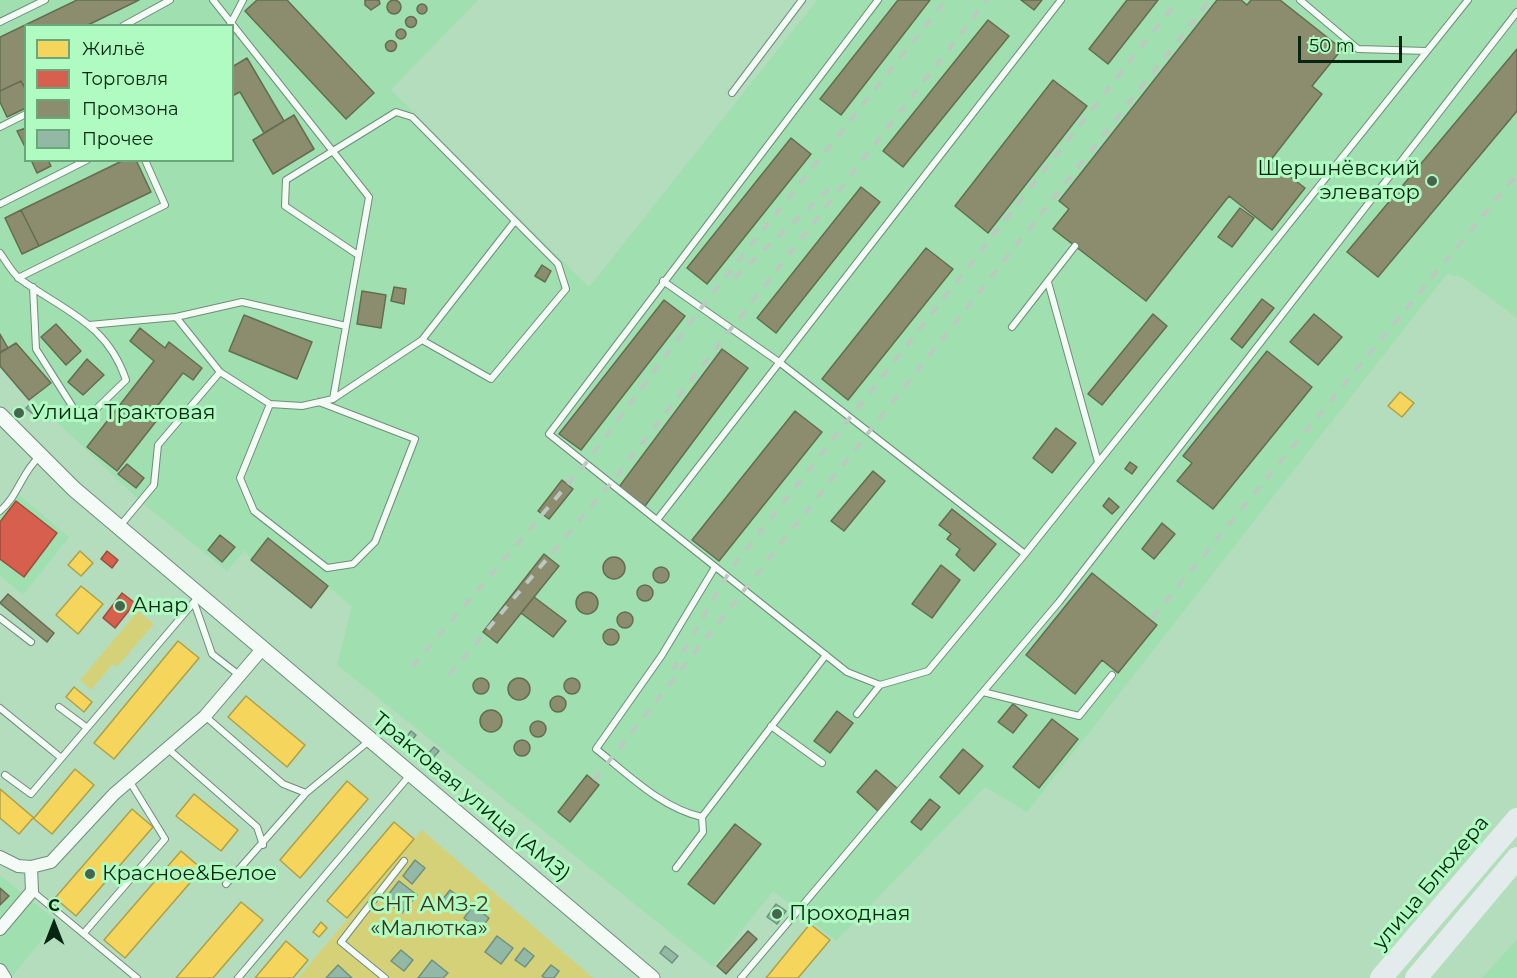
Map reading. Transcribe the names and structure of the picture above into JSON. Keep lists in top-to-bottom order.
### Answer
{
  "streets": {
    "main road": ["улица Блюхера"],
    "street": ["Трактовая улица (АМЗ)"]
  },
  "parks": ["СНТ АМЗ-2 «Малютка»"],
  "places": [
    "Шершнёвский элеватор",
    "Улица Трактовая",
    "Анар",
    "Красное&Белое",
    "Проходная"
  ],
  "legend": [
    "Жильё",
    "Торговля",
    "Промзона",
    "Прочее"
  ],
  "scale_bar": "50 m",
  "north": "top"
}
